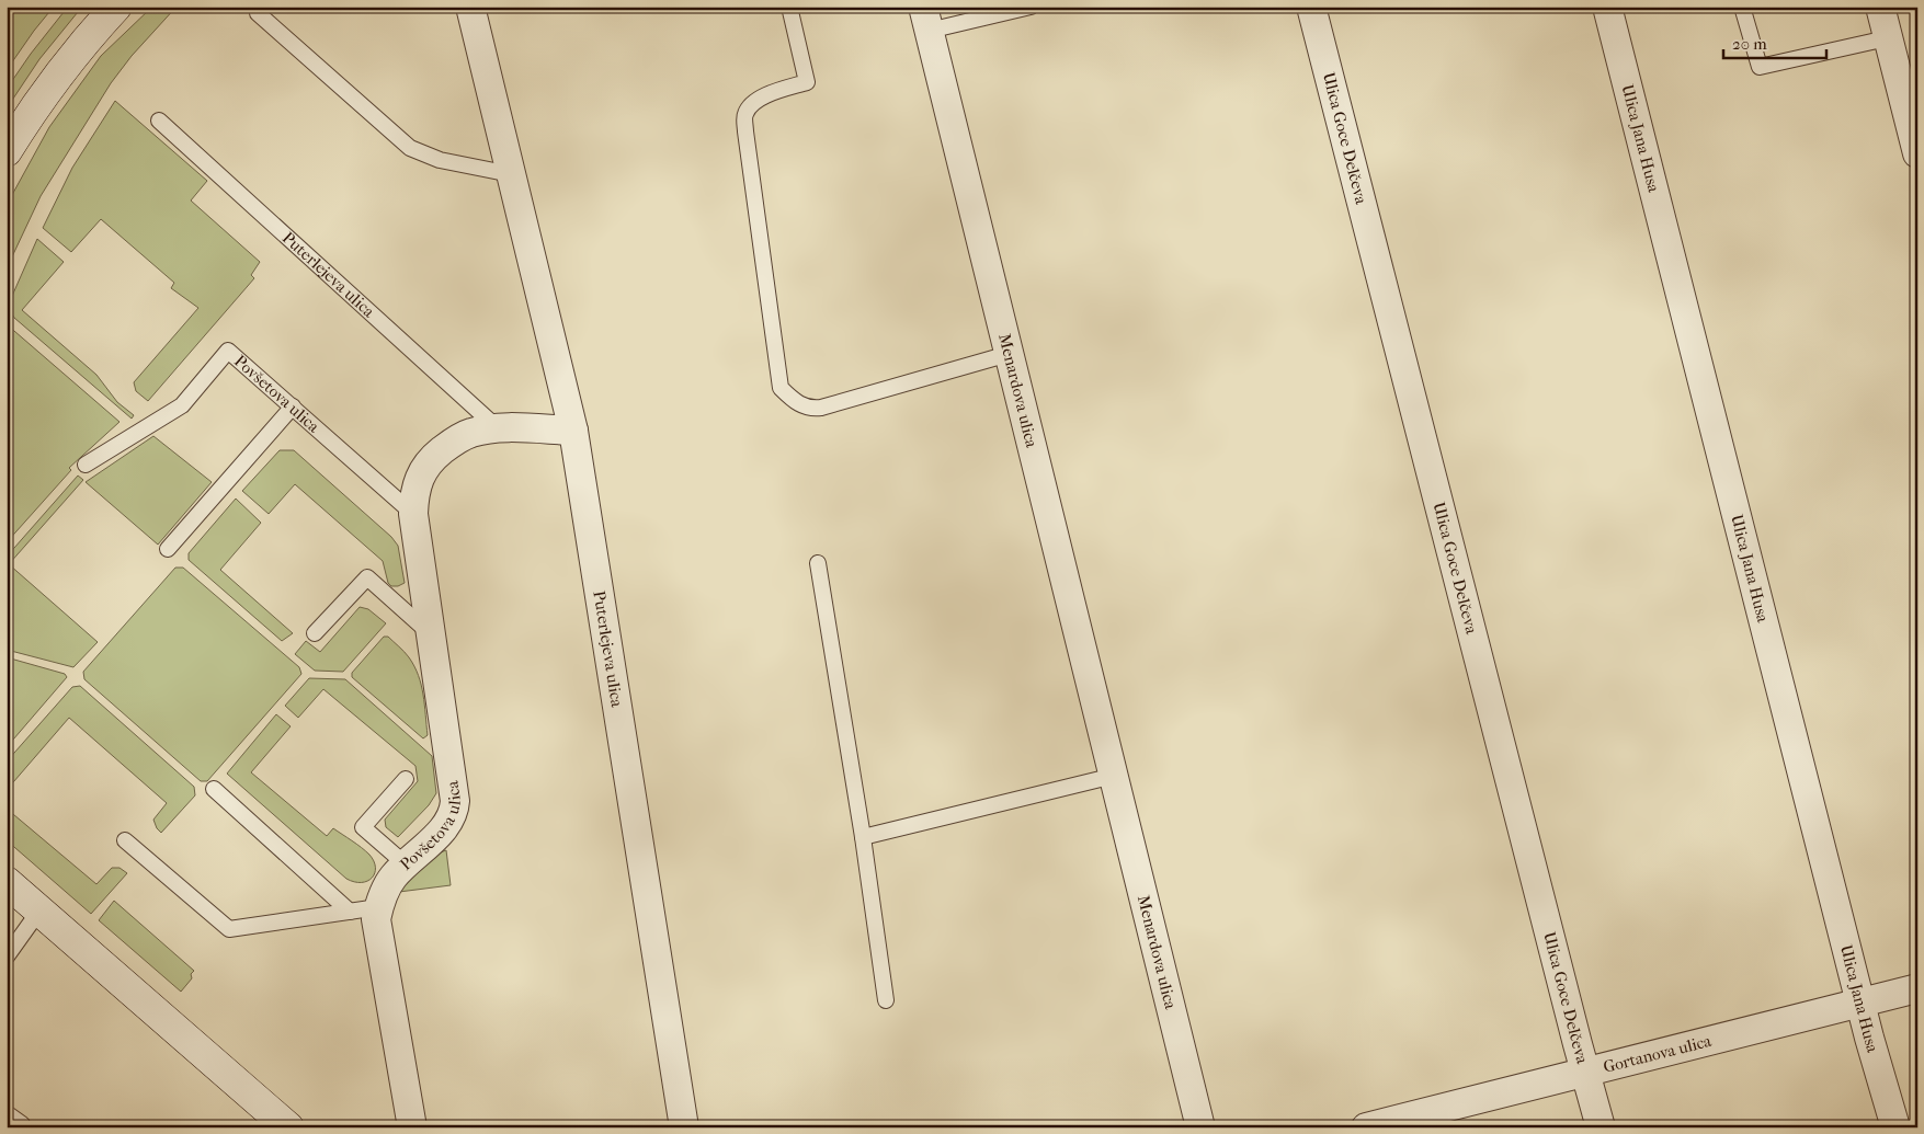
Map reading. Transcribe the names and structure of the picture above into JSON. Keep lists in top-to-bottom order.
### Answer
{
  "streets": {
    "street": [
      "Ulica Jana Husa",
      "Ulica Goce Delčeva",
      "Puterlejeva ulica",
      "Menardova ulica",
      "Povšetova ulica",
      "Gortanova ulica"
    ]
  },
  "crossings": [
    ["Ulica Jana Husa", "Gortanova ulica"],
    ["Ulica Goce Delčeva", "Gortanova ulica"],
    ["Puterlejeva ulica", "Povšetova ulica"]
  ],
  "scale_bar": "20 m"
}
